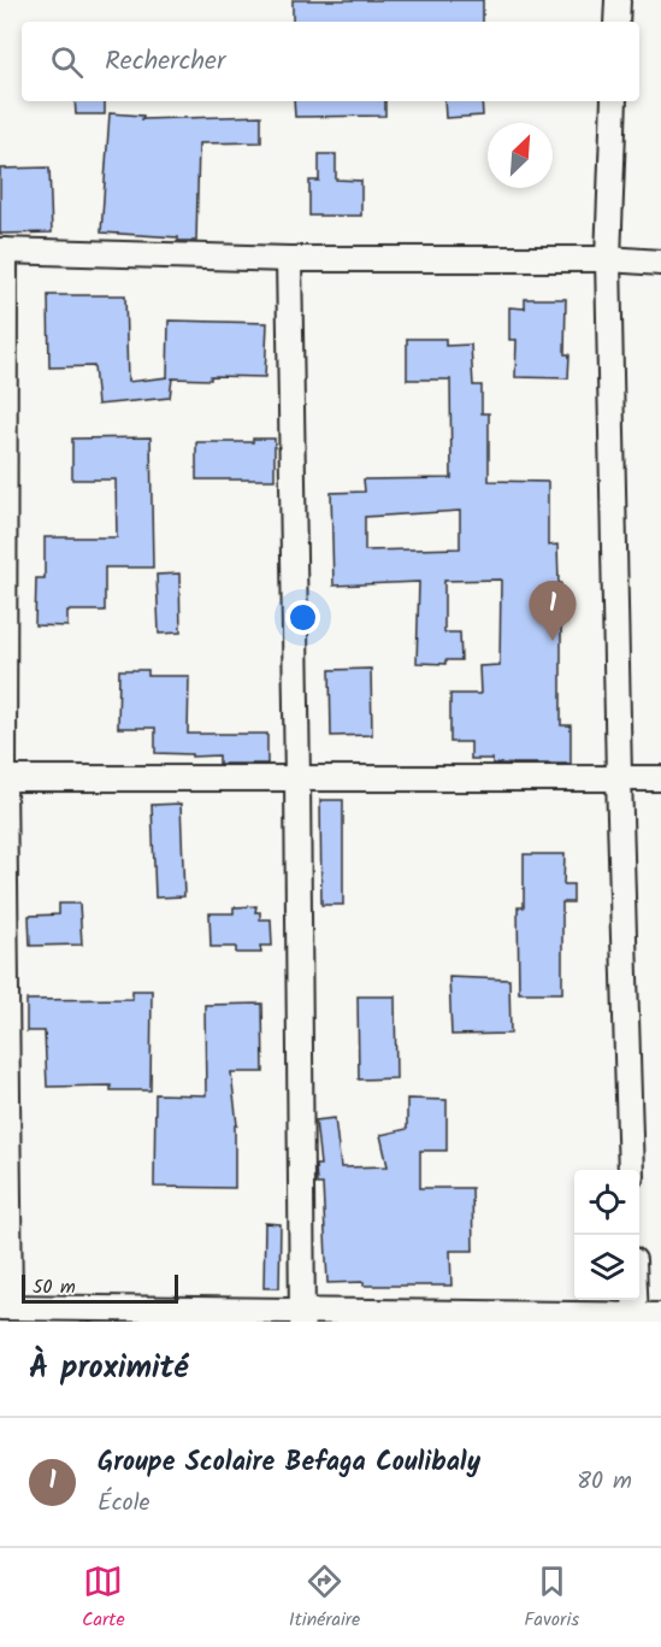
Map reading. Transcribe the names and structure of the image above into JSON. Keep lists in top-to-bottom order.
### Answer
{
  "scale_bar": "50 m",
  "north": "top right",
  "page": {
    "search": "Rechercher",
    "pins": "1",
    "scale": "50 m",
    "heading": "À proximité",
    "list": [
      {
        "mark": "1",
        "name": "Groupe Scolaire Befaga Coulibaly",
        "note": "École",
        "value": "80 m"
      }
    ],
    "nav": ["Carte", "Itinéraire", "Favoris"]
  }
}
